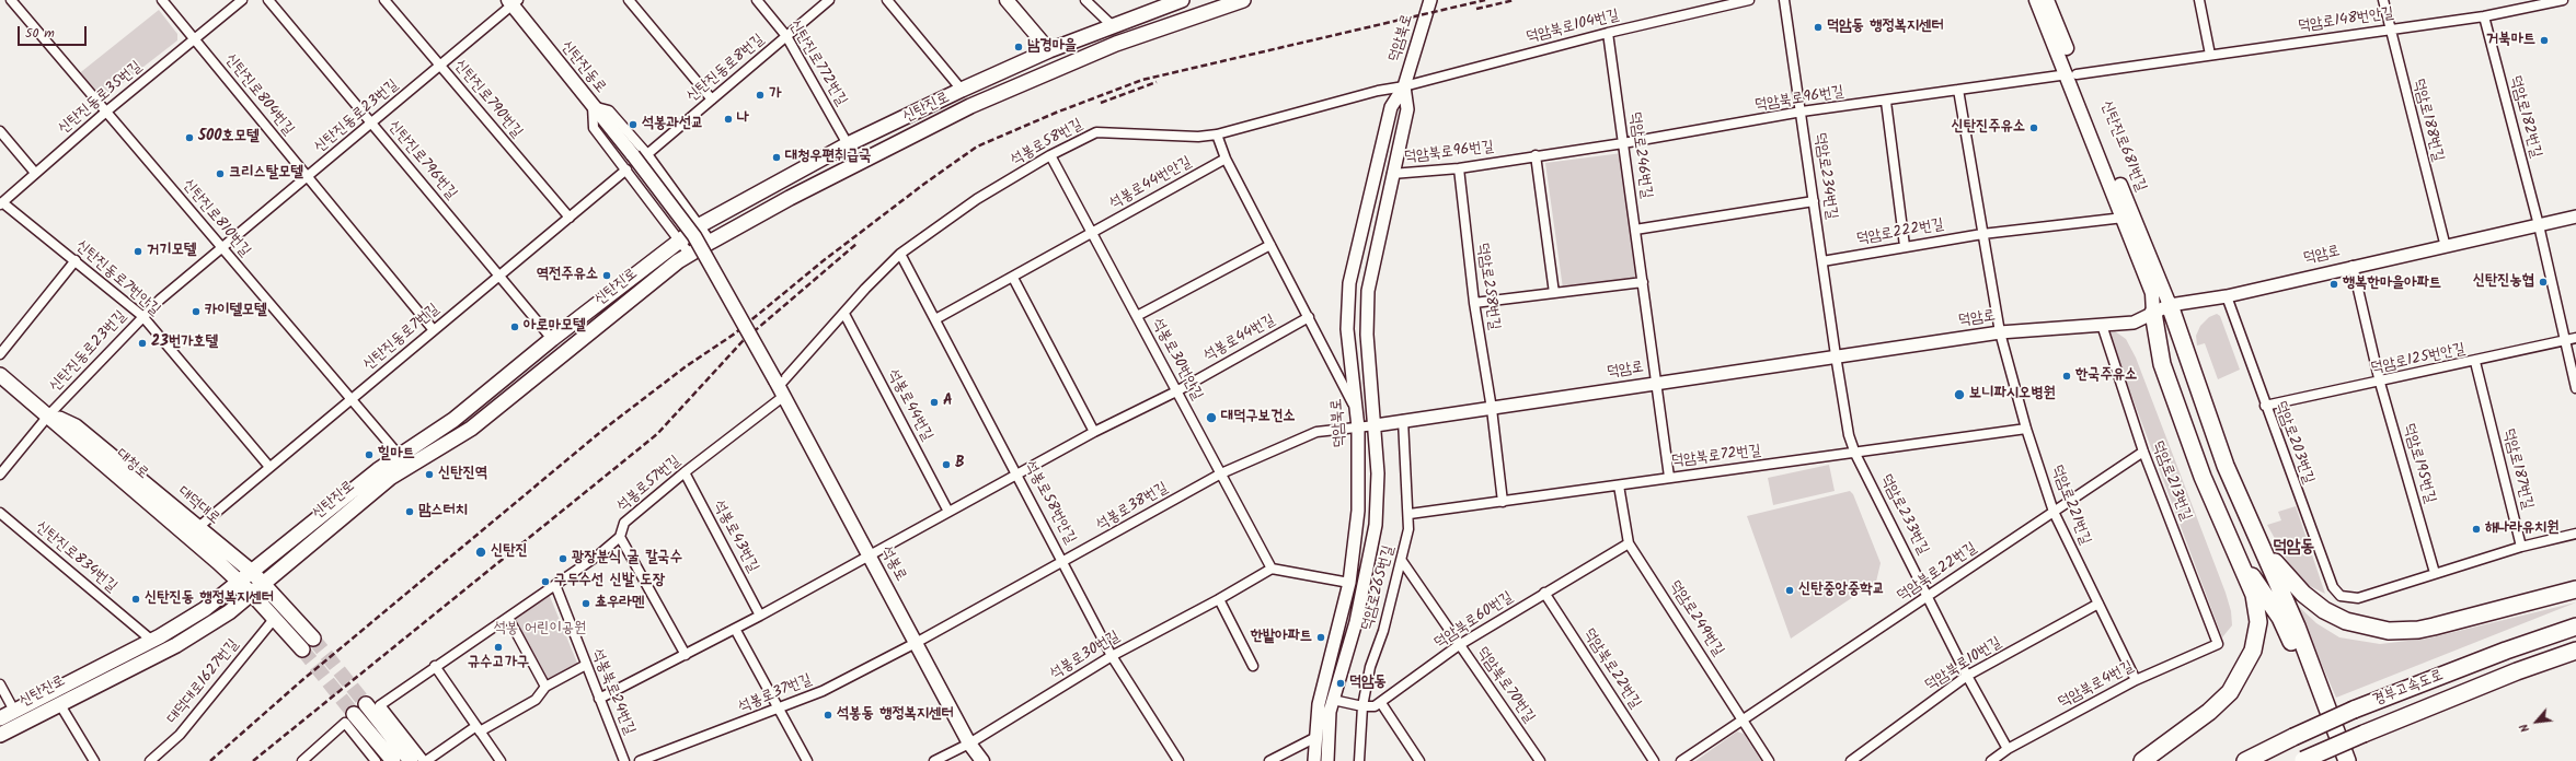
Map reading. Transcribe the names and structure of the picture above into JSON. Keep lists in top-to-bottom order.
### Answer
{
  "streets": {
    "highway": ["경부고속도로"],
    "main road": [
      "신탄진동로",
      "신탄진로",
      "신탄진로681번길",
      "대청로",
      "대덕대로",
      "석봉로"
    ],
    "street": [
      "덕암로148번안길",
      "덕암북로104번길",
      "덕암북로",
      "신탄진로772번길",
      "신탄진동로8번길",
      "신탄진로804번길",
      "신탄진동로35번길",
      "신탄진로790번길",
      "덕암북로96번길",
      "신탄진동로23번길",
      "덕암로182번길",
      "덕암로188번길",
      "석봉로58번길",
      "덕암로246번길",
      "신탄진로796번길",
      "덕암로234번길",
      "석봉로44번안길",
      "신탄진로810번길",
      "덕암로222번길",
      "덕암로",
      "신탄진동로7번안길",
      "덕암로258번길",
      "신탄진동로7번길",
      "석봉로44번길",
      "석봉로30번안길",
      "덕암로125번안길",
      "덕암로203번길",
      "덕암북로72번길",
      "덕암로195번길",
      "덕암로187번길",
      "덕암로213번길",
      "석봉로57번길",
      "석봉로58번안길",
      "덕암로221번길",
      "석봉로38번길",
      "덕암로233번길",
      "석봉로43번길",
      "신탄진로834번길",
      "덕암북로22번길",
      "덕암로265번길",
      "덕암로249번길",
      "덕암북로60번길",
      "석봉로30번길",
      "덕암북로10번길",
      "대덕대로1627번길",
      "덕암북로70번길",
      "덕암북로4번길",
      "석봉북로24번길",
      "석봉로37번길"
    ]
  },
  "crossings": [
    ["덕암로148번안길", "덕암북로96번길"],
    ["덕암로148번안길", "덕암로182번길"],
    ["덕암로148번안길", "덕암로188번길"],
    ["덕암로148번안길", "신탄진로681번길"],
    ["덕암북로104번길", "덕암북로"],
    ["덕암북로104번길", "석봉로58번길"],
    ["덕암북로104번길", "덕암로246번길"],
    ["덕암북로", "덕암북로96번길"],
    ["덕암북로", "석봉로58번길"],
    ["덕암북로", "덕암로"],
    ["덕암북로", "석봉로38번길"],
    ["덕암북로", "덕암북로60번길"],
    ["신탄진로772번길", "신탄진동로8번길"],
    ["신탄진로772번길", "신탄진로"],
    ["신탄진동로", "신탄진동로23번길"],
    ["신탄진동로", "석봉로58번길"],
    ["신탄진동로", "석봉로57번길"],
    ["신탄진동로", "석봉로"],
    ["신탄진로804번길", "신탄진동로35번길"],
    ["신탄진로804번길", "신탄진동로23번길"],
    ["신탄진로804번길", "신탄진동로7번길"],
    ["신탄진동로35번길", "신탄진로810번길"],
    ["신탄진동로35번길", "신탄진동로7번안길"],
    ["신탄진로790번길", "신탄진동로23번길"],
    ["신탄진로790번길", "신탄진동로7번길"],
    ["덕암북로96번길", "신탄진로681번길"],
    ["덕암북로96번길", "덕암로246번길"],
    ["덕암북로96번길", "덕암로234번길"],
    ["덕암북로96번길", "덕암로258번길"],
    ["신탄진로", "신탄진로796번길"],
    ["신탄진로", "신탄진로810번길"],
    ["신탄진로", "대청로"],
    ["신탄진로", "대덕대로"],
    ["신탄진로", "신탄진로834번길"],
    ["신탄진동로23번길", "신탄진로796번길"],
    ["신탄진동로23번길", "신탄진로810번길"],
    ["신탄진동로23번길", "신탄진동로7번안길"],
    ["신탄진동로23번길", "대청로"],
    ["신탄진동로23번길", "대덕대로"],
    ["덕암로182번길", "덕암로"],
    ["덕암로182번길", "덕암로125번안길"],
    ["덕암로188번길", "덕암로"],
    ["석봉로58번길", "석봉로44번길"],
    ["석봉로58번길", "석봉로30번안길"],
    ["석봉로58번길", "석봉로57번길"],
    ["석봉로58번길", "석봉로58번안길"],
    ["석봉로58번길", "석봉로"],
    ["신탄진로681번길", "덕암로"],
    ["덕암로246번길", "덕암로"],
    ["덕암로246번길", "덕암북로72번길"],
    ["신탄진로796번길", "신탄진동로7번길"],
    ["덕암로234번길", "덕암로222번길"],
    ["덕암로234번길", "덕암로"],
    ["덕암로234번길", "덕암로233번길"],
    ["석봉로44번안길", "석봉로30번안길"],
    ["신탄진로810번길", "신탄진동로7번길"],
    ["덕암로", "덕암로258번길"],
    ["덕암로", "덕암로203번길"],
    ["덕암로", "덕암로195번길"],
    ["덕암로", "덕암로213번길"],
    ["덕암로", "덕암로221번길"],
    ["덕암로", "석봉로38번길"],
    ["덕암로", "덕암로233번길"],
    ["덕암로", "덕암로265번길"],
    ["신탄진동로7번안길", "신탄진동로7번길"],
    ["덕암로258번길", "덕암북로72번길"],
    ["신탄진동로7번길", "대덕대로"],
    ["석봉로44번길", "석봉로30번안길"],
    ["석봉로44번길", "석봉로58번안길"],
    ["석봉로44번길", "석봉로"],
    ["석봉로30번안길", "석봉로38번길"],
    ["석봉로30번안길", "석봉로30번길"],
    ["덕암로125번안길", "덕암로203번길"],
    ["덕암로125번안길", "덕암로195번길"],
    ["덕암로125번안길", "덕암로187번길"],
    ["덕암로203번길", "덕암로195번길"],
    ["덕암북로72번길", "덕암로221번길"],
    ["덕암북로72번길", "덕암로233번길"],
    ["덕암북로72번길", "덕암로265번길"],
    ["덕암북로72번길", "덕암로249번길"],
    ["대청로", "대덕대로"],
    ["덕암로213번길", "덕암북로22번길"],
    ["덕암로213번길", "덕암북로4번길"],
    ["석봉로57번길", "석봉로43번길"],
    ["석봉로57번길", "석봉로"],
    ["석봉로57번길", "석봉북로24번길"],
    ["석봉로58번안길", "석봉로38번길"],
    ["석봉로58번안길", "석봉로30번길"],
    ["덕암로221번길", "덕암북로22번길"],
    ["덕암로221번길", "덕암북로10번길"],
    ["덕암로221번길", "덕암북로4번길"],
    ["석봉로38번길", "석봉로"],
    ["석봉로38번길", "석봉로37번길"],
    ["덕암로233번길", "덕암북로22번길"],
    ["덕암로233번길", "덕암북로10번길"],
    ["덕암로233번길", "덕암북로4번길"],
    ["석봉로", "석봉로30번길"],
    ["석봉로", "석봉로37번길"],
    ["덕암북로22번길", "덕암로249번길"],
    ["덕암북로22번길", "덕암북로60번길"],
    ["덕암로265번길", "덕암북로60번길"],
    ["덕암로265번길", "덕암북로70번길"],
    ["덕암로249번길", "덕암북로60번길"],
    ["덕암북로60번길", "덕암북로70번길"]
  ],
  "districts": ["덕암동"],
  "parks": ["석봉 어린이공원"],
  "places": [
    "덕암동 행정복지센터",
    "거북마트",
    "남경마을",
    "가",
    "나",
    "석봉과선교",
    "신탄진주유소",
    "500호모텔",
    "대청우편취급국",
    "크리스탈모텔",
    "거기모텔",
    "역전주유소",
    "신탄진농협",
    "행복한마을아파트",
    "카이텔모텔",
    "아로마모텔",
    "23번가호텔",
    "한국주유소",
    "보니파시오병원",
    "A",
    "대덕구보건소",
    "힐마트",
    "B",
    "신탄진역",
    "맘스터치",
    "해나라유치원",
    "신탄진",
    "광장분식 굴 칼국수",
    "구두수선 신발 도장",
    "신탄중앙중학교",
    "신탄진동 행정복지센터",
    "쵸우라멘",
    "한밭아파트",
    "규수고가구",
    "덕암동",
    "석봉동 행정복지센터"
  ],
  "scale_bar": "50 m",
  "north": "bottom left"
}
